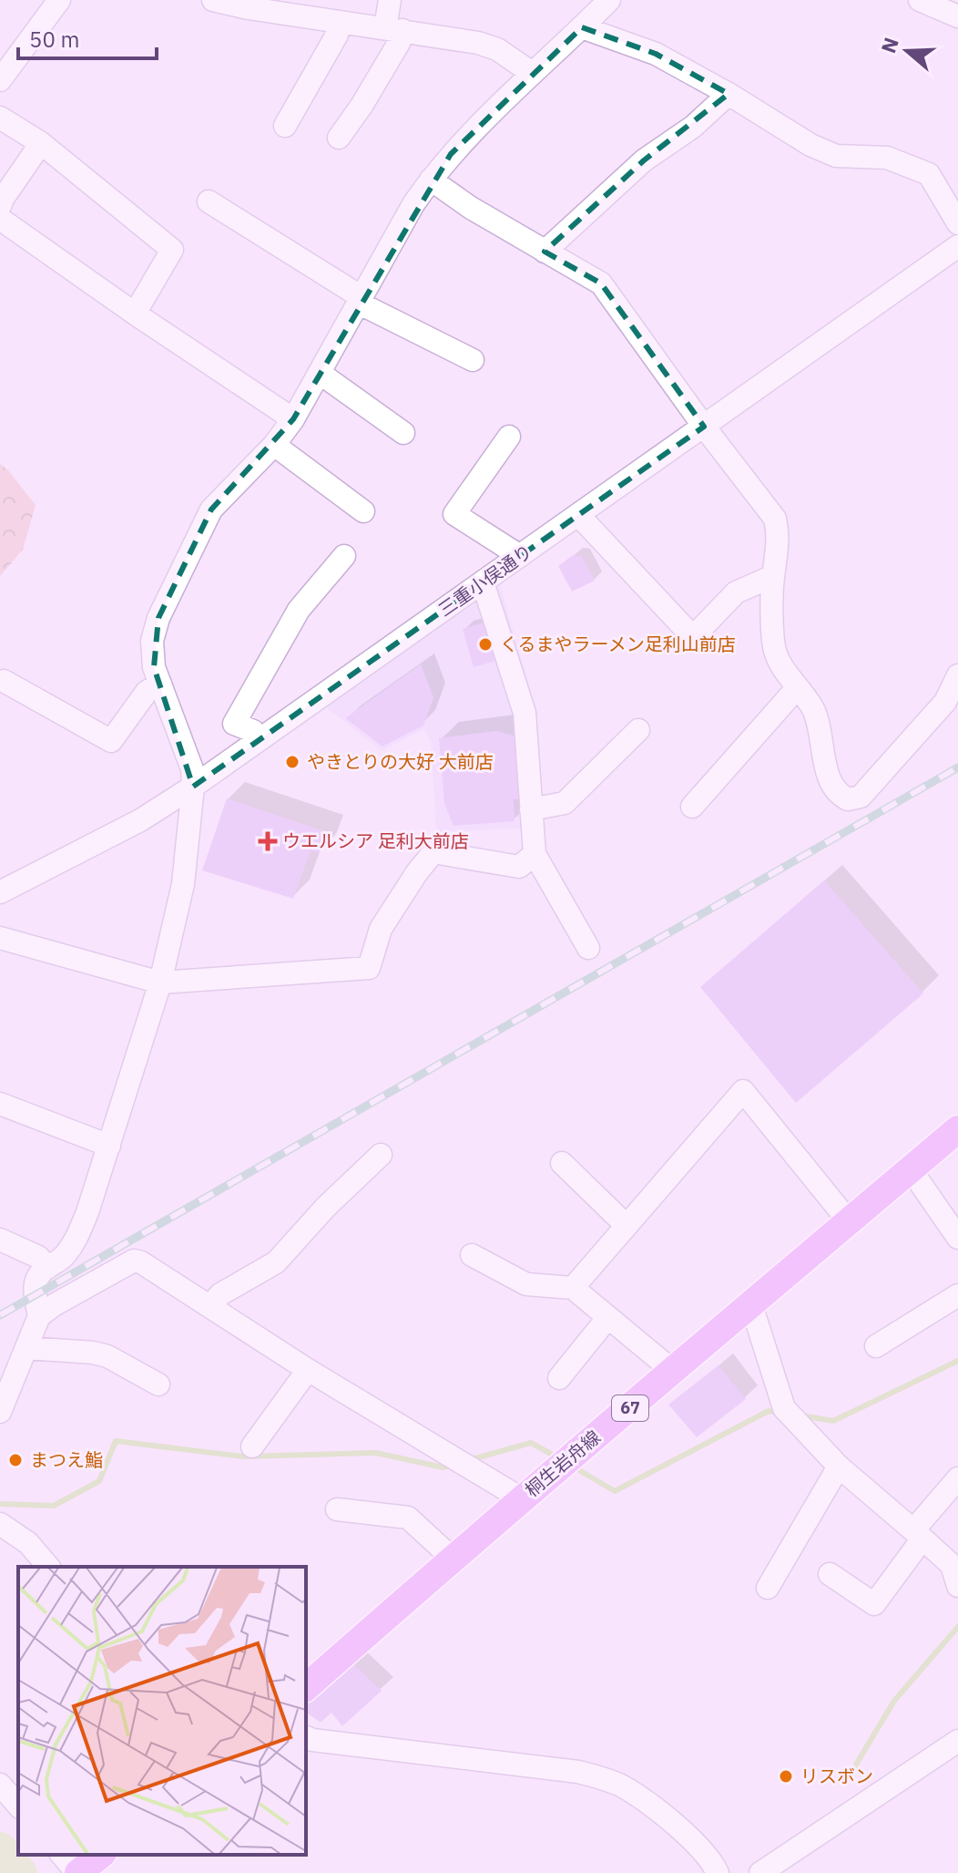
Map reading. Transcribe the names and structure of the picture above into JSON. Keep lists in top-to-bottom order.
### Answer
{
  "streets": {
    "main road": ["67", "桐生岩舟線"],
    "street": ["三重小俣通り"]
  },
  "places": {
    "other": [
      "くるまやラーメン足利山前店",
      "やきとりの大好 大前店",
      "まつえ鮨",
      "リスボン"
    ],
    "health": ["ウエルシア 足利大前店"]
  },
  "scale_bar": "50 m",
  "north": "left"
}
